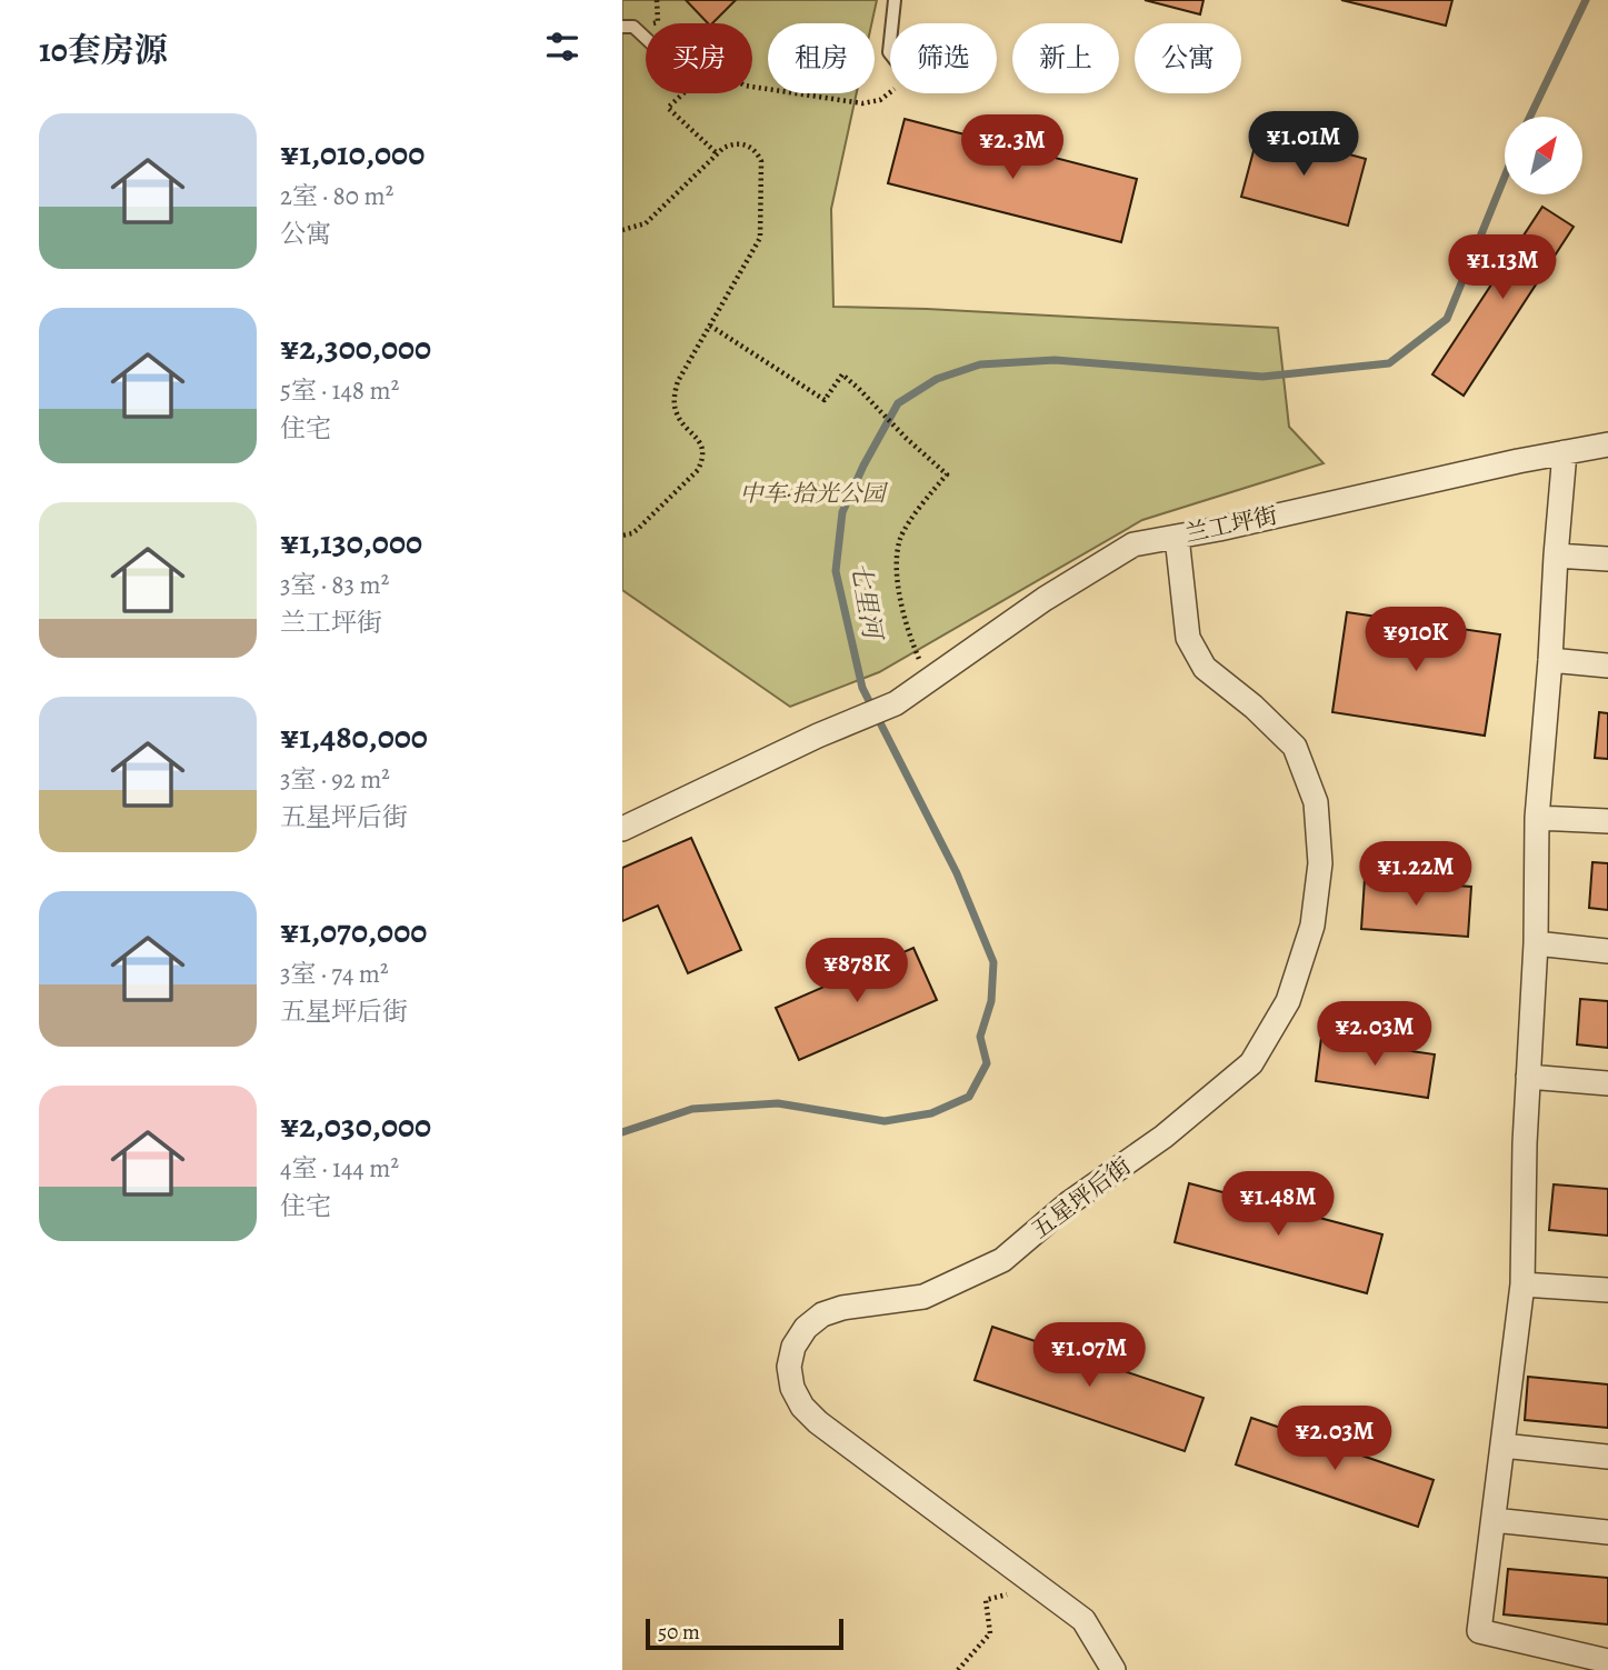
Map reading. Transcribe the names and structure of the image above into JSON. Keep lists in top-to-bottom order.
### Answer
{
  "streets": {
    "street": ["兰工坪街", "五星坪后街"]
  },
  "crossings": [
    ["兰工坪街", "五星坪后街"]
  ],
  "water": ["七里河"],
  "parks": ["中车·拾光公园"],
  "scale_bar": "50 m",
  "north": "top right",
  "page": {
    "heading": "10套房源",
    "chip": [
      "买房",
      "租房",
      "筛选",
      "新上",
      "公寓"
    ],
    "list": [
      {
        "name": "¥1,010,000",
        "note": "2室 · 80 m² · 公寓"
      },
      {
        "name": "¥2,300,000",
        "note": "5室 · 148 m² · 住宅"
      },
      {
        "name": "¥1,130,000",
        "note": "3室 · 83 m² · 兰工坪街"
      },
      {
        "name": "¥1,480,000",
        "note": "3室 · 92 m² · 五星坪后街"
      },
      {
        "name": "¥1,070,000",
        "note": "3室 · 74 m² · 五星坪后街"
      },
      {
        "name": "¥2,030,000",
        "note": "4室 · 144 m² · 住宅"
      }
    ],
    "price": [
      "¥1.01M",
      "¥2.3M",
      "¥1.13M",
      "¥910K",
      "¥1.22M",
      "¥878K",
      "¥2.03M",
      "¥1.48M",
      "¥1.07M",
      "¥2.03M"
    ],
    "scale": "50 m"
  }
}
